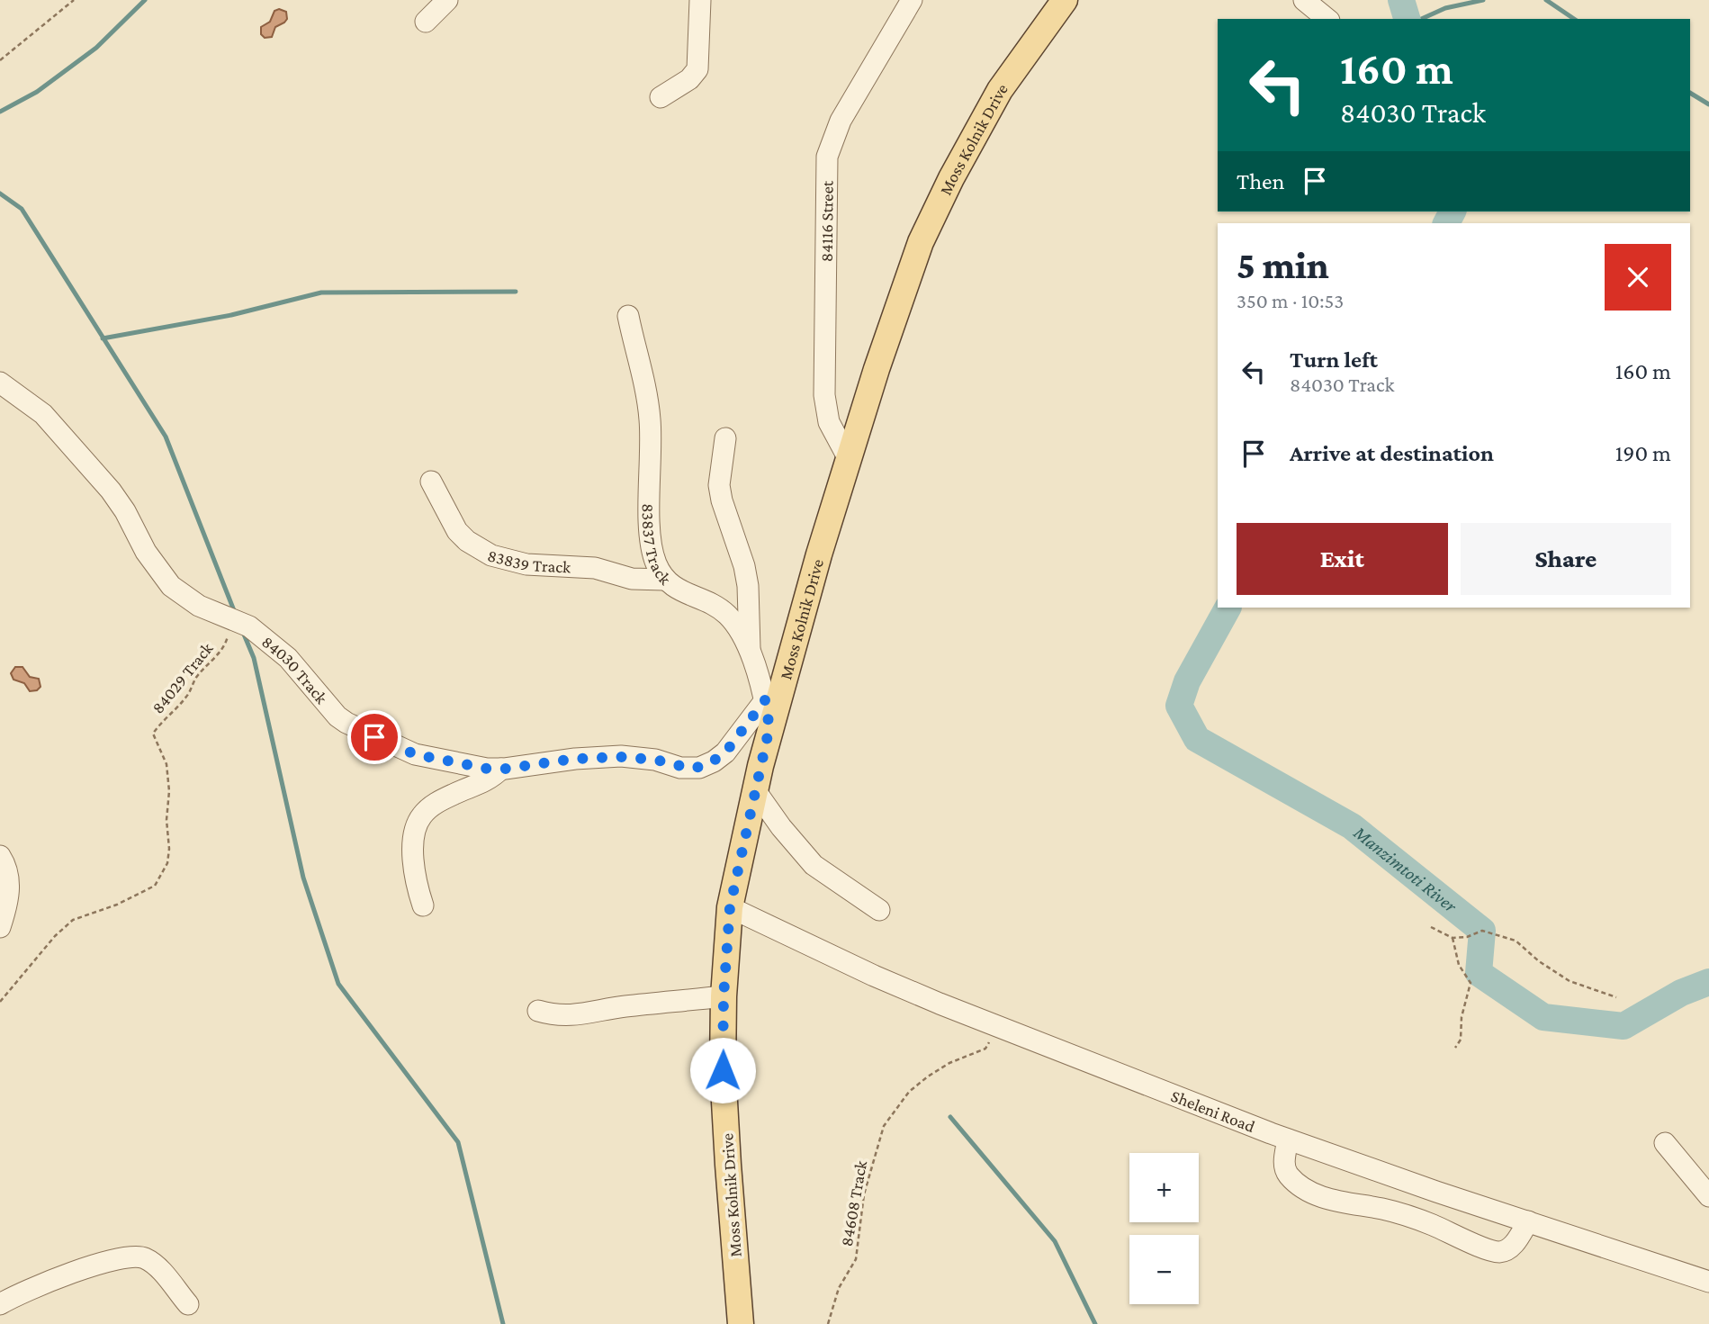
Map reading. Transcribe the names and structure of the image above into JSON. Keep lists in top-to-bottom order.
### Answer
{
  "streets": {
    "main road": ["Moss Kolnik Drive"],
    "street": [
      "84116 Street",
      "83837 Track",
      "83839 Track",
      "84030 Track",
      "Sheleni Road"
    ],
    "path": ["84029 Track", "84608 Track"]
  },
  "crossings": [
    ["Moss Kolnik Drive", "84116 Street"],
    ["Moss Kolnik Drive", "83837 Track"],
    ["Moss Kolnik Drive", "Sheleni Road"],
    ["83837 Track", "83839 Track"],
    ["83837 Track", "84030 Track"],
    ["84030 Track", "84029 Track"],
    ["Sheleni Road", "84608 Track"]
  ],
  "water": ["Manzimtoti River"],
  "page": {
    "turn": ["160 m", "84030 Track"],
    "then": "Then",
    "heading": ["5 min", "350 m · 10:53"],
    "list": [
      {
        "name": "Turn left",
        "note": "84030 Track",
        "value": "160 m"
      },
      {
        "name": "Arrive at destination",
        "value": "190 m"
      }
    ],
    "buttons": ["Exit", "Share"],
    "map_buttons": ["+", "−"]
  }
}
